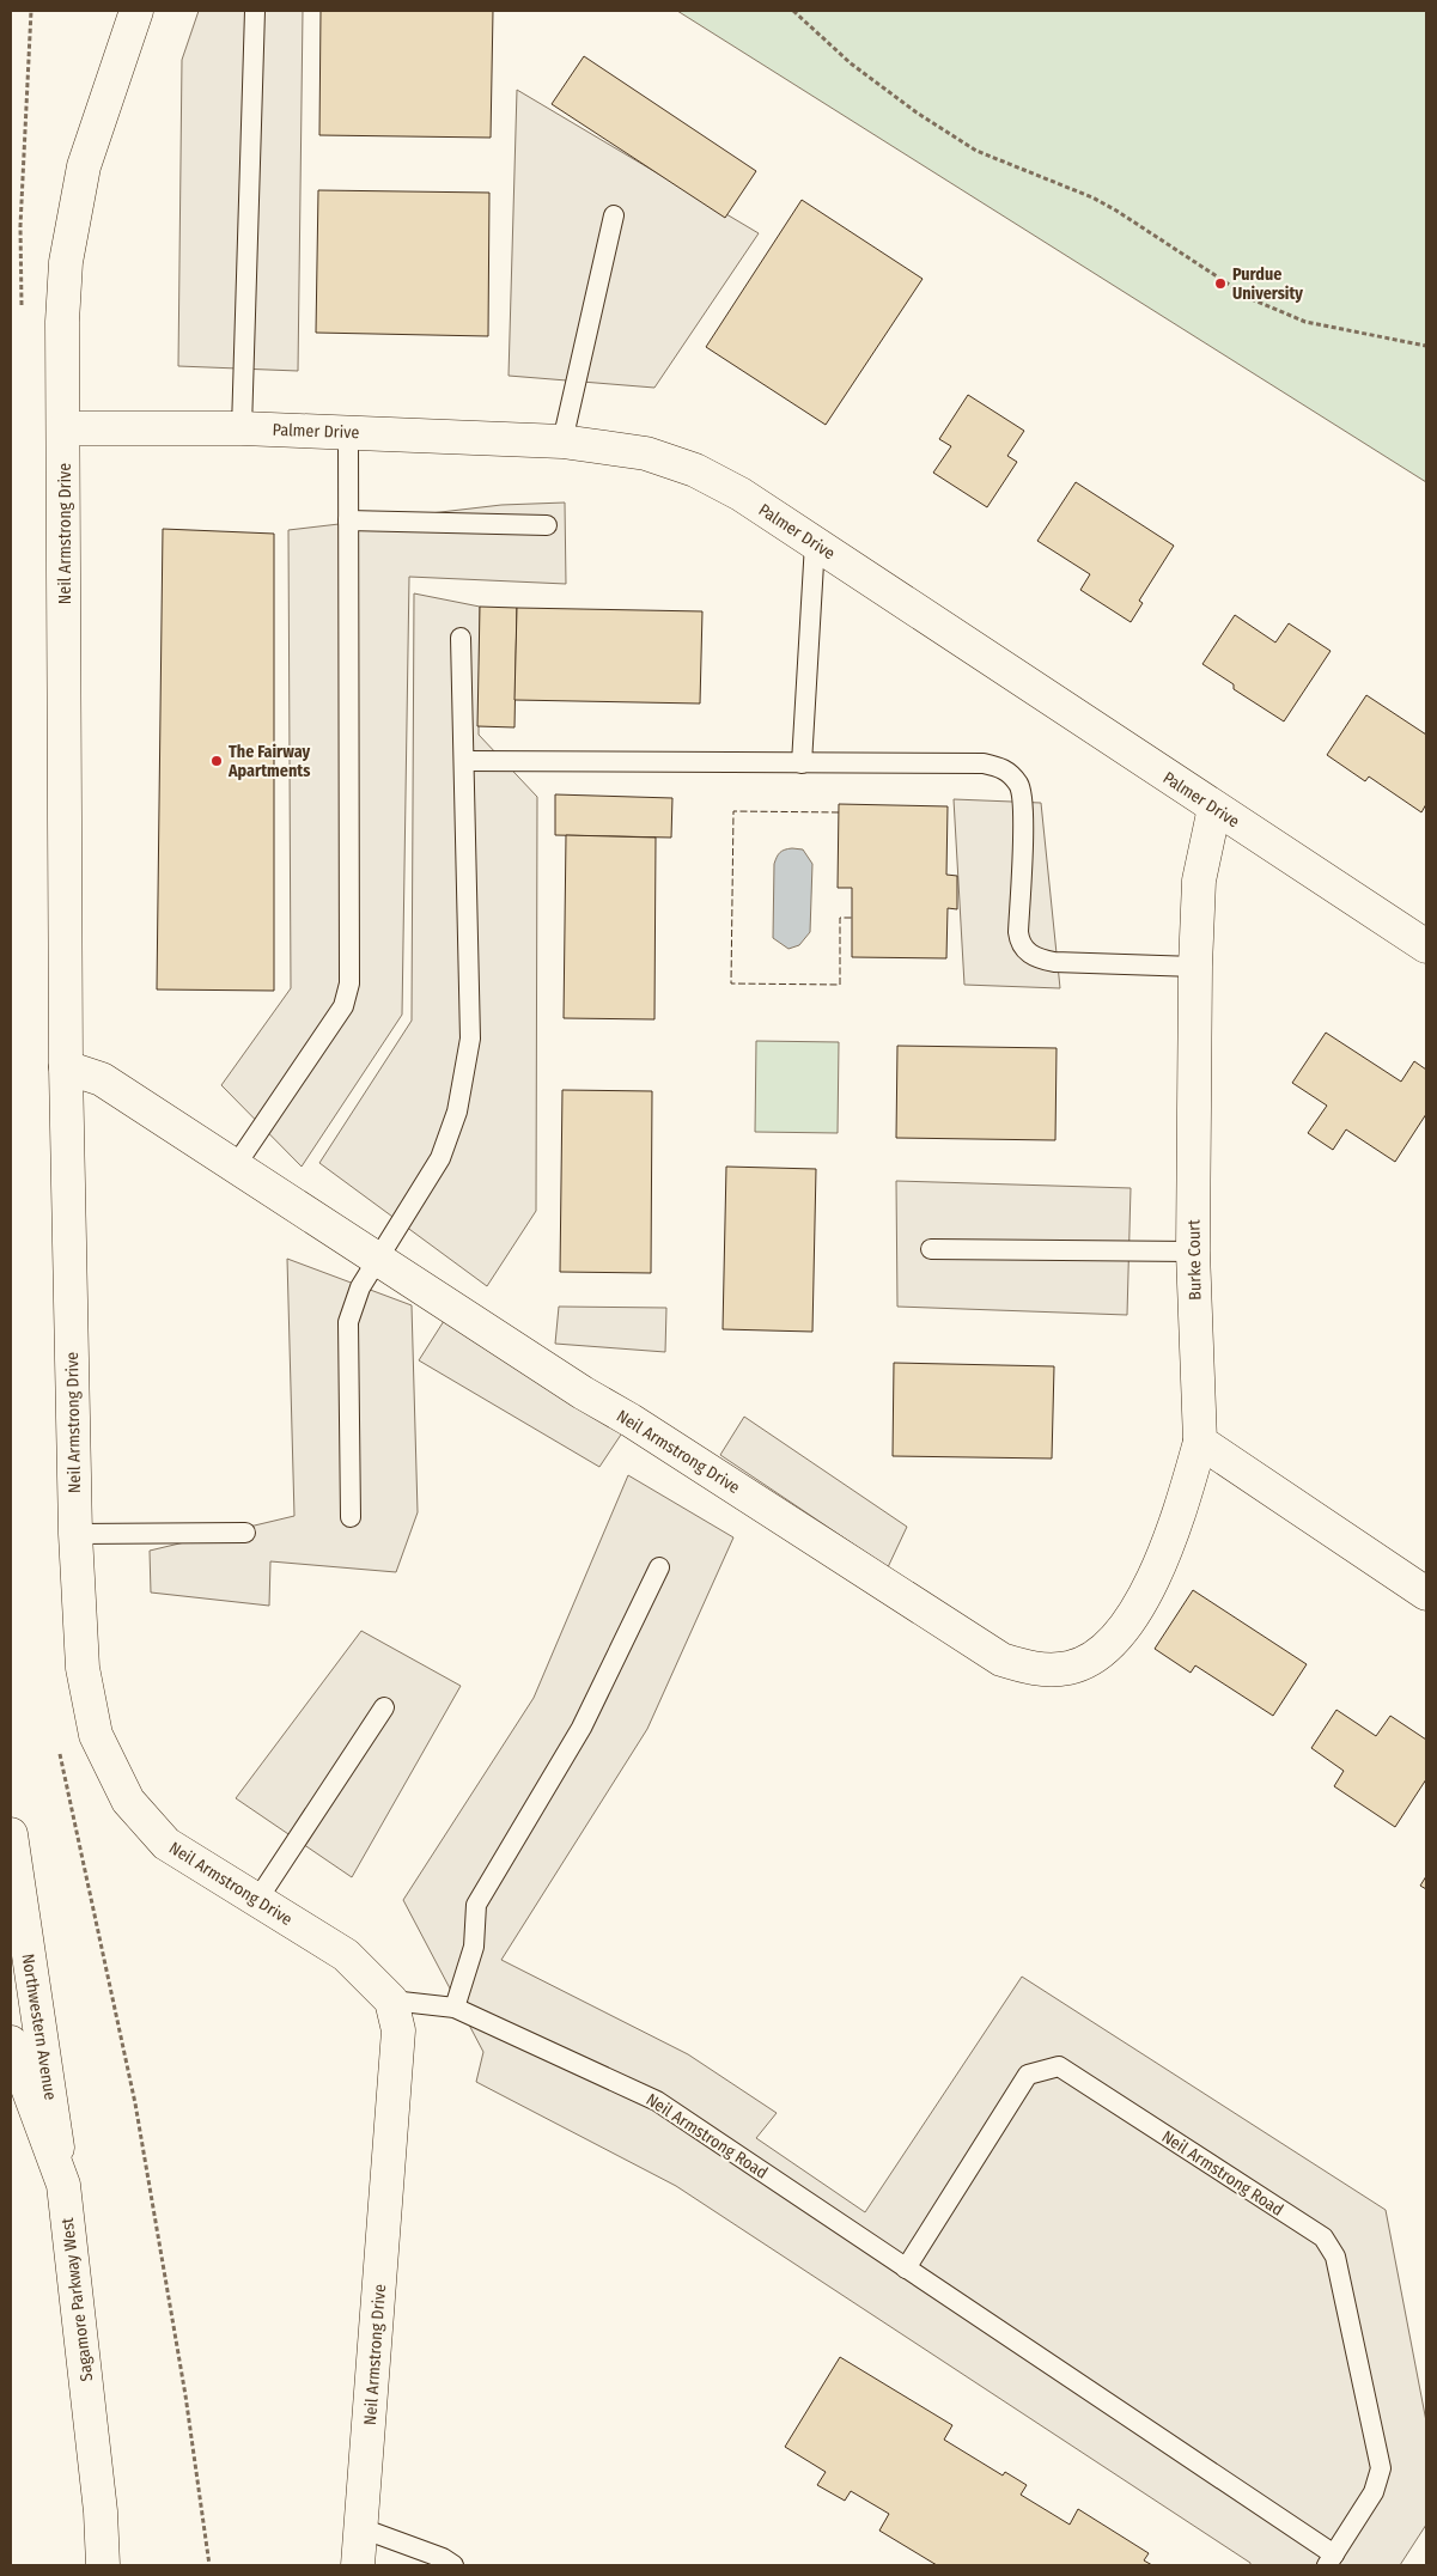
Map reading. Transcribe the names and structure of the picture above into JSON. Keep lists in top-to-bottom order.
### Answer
{
  "streets": {
    "main road": [
      "Palmer Drive",
      "Neil Armstrong Drive",
      "Burke Court",
      "Northwestern Avenue",
      "Sagamore Parkway West"
    ],
    "lane": ["Neil Armstrong Road"]
  },
  "crossings": [
    ["Palmer Drive", "Neil Armstrong Drive"],
    ["Palmer Drive", "Burke Court"],
    ["Neil Armstrong Drive", "Burke Court"],
    ["Neil Armstrong Drive", "Neil Armstrong Road"],
    ["Northwestern Avenue", "Sagamore Parkway West"]
  ],
  "places": ["Purdue University", "The Fairway Apartments"]
}
